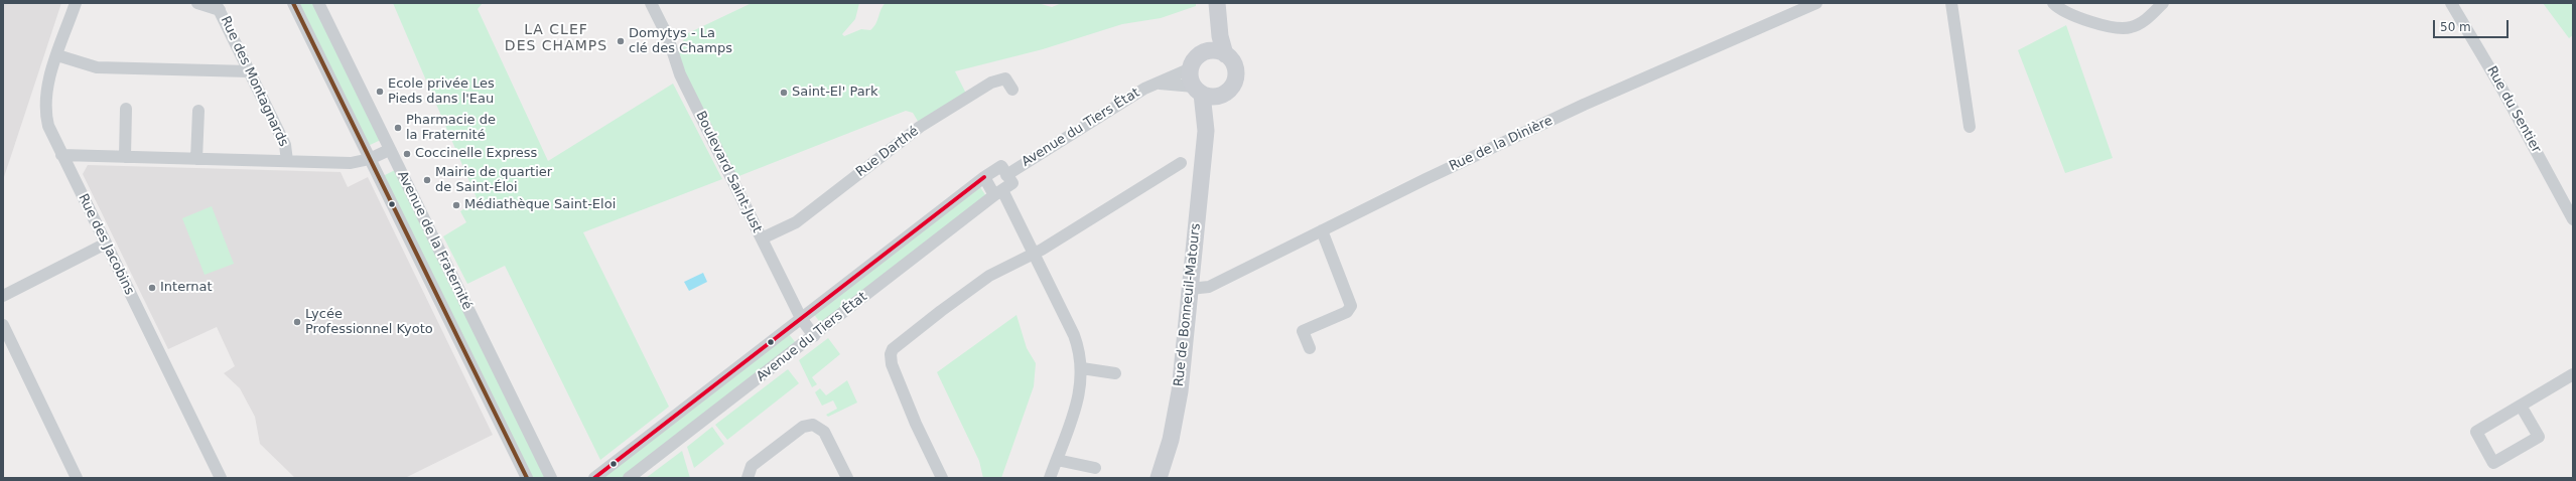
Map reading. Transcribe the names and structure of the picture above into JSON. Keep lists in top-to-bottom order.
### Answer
{
  "streets": {
    "main road": ["Rue de Bonneuil-Matours"],
    "street": [
      "Rue des Montagnards",
      "Rue du Sentier",
      "Avenue du Tiers État",
      "Rue de la Dinière",
      "Rue Darthé",
      "Boulevard Saint-Just",
      "Avenue de la Fraternité",
      "Rue des Jacobins"
    ]
  },
  "crossings": [
    ["Avenue du Tiers État", "Boulevard Saint-Just"],
    ["Avenue du Tiers État", "Rue de Bonneuil-Matours"],
    ["Rue de la Dinière", "Rue de Bonneuil-Matours"],
    ["Rue Darthé", "Boulevard Saint-Just"]
  ],
  "districts": ["LA CLEF DES CHAMPS"],
  "places": [
    "Domytys - La clé des Champs",
    "Ecole privée Les Pieds dans l'Eau",
    "Saint-El' Park",
    "Pharmacie de la Fraternité",
    "Coccinelle Express",
    "Mairie de quartier de Saint-Éloi",
    "Médiathèque Saint-Eloi",
    "Internat",
    "Lycée Professionnel Kyoto"
  ],
  "scale_bar": "50 m"
}
